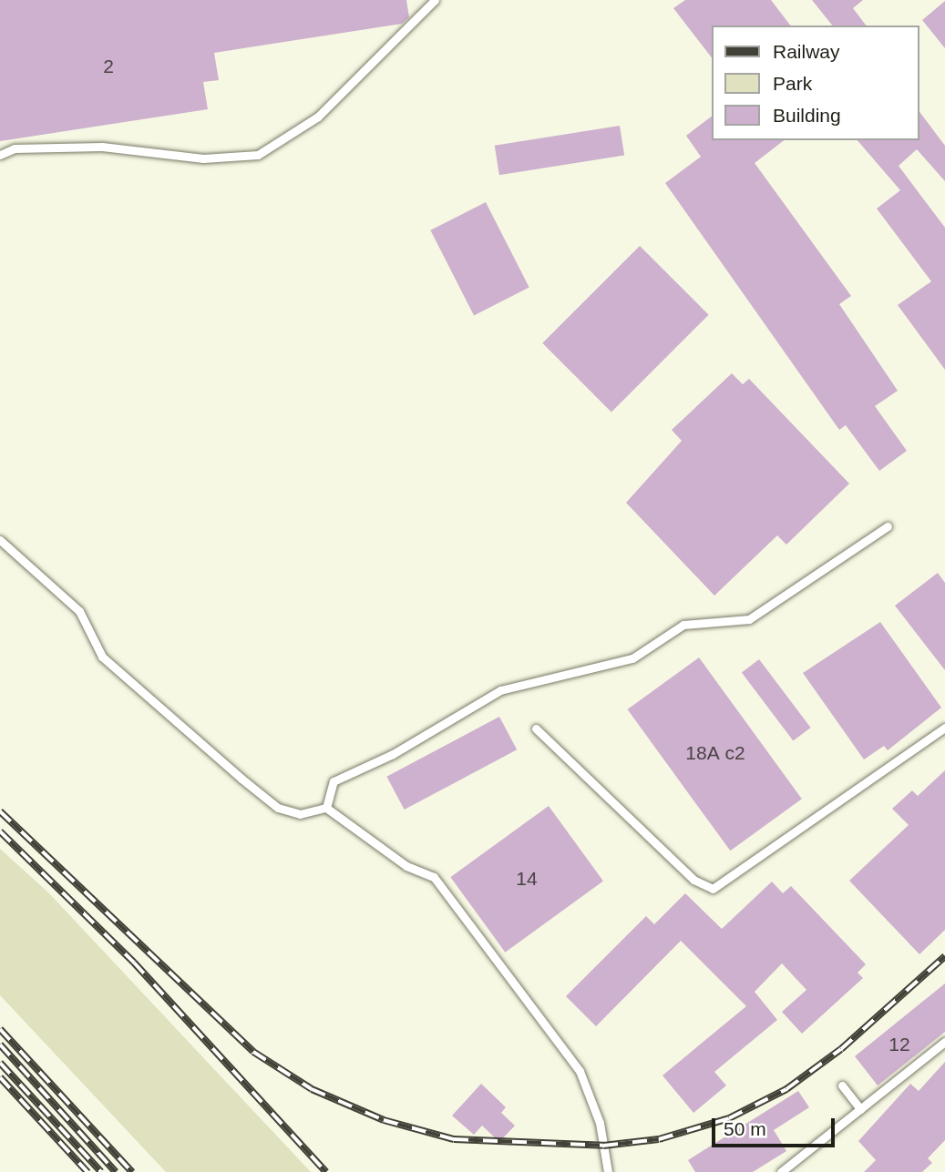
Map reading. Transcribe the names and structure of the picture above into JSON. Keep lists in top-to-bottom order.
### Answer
{
  "house_numbers": [
    "2",
    "18А с2",
    "14",
    "12"
  ],
  "legend": ["Railway", "Park", "Building"],
  "scale_bar": "50 m"
}
